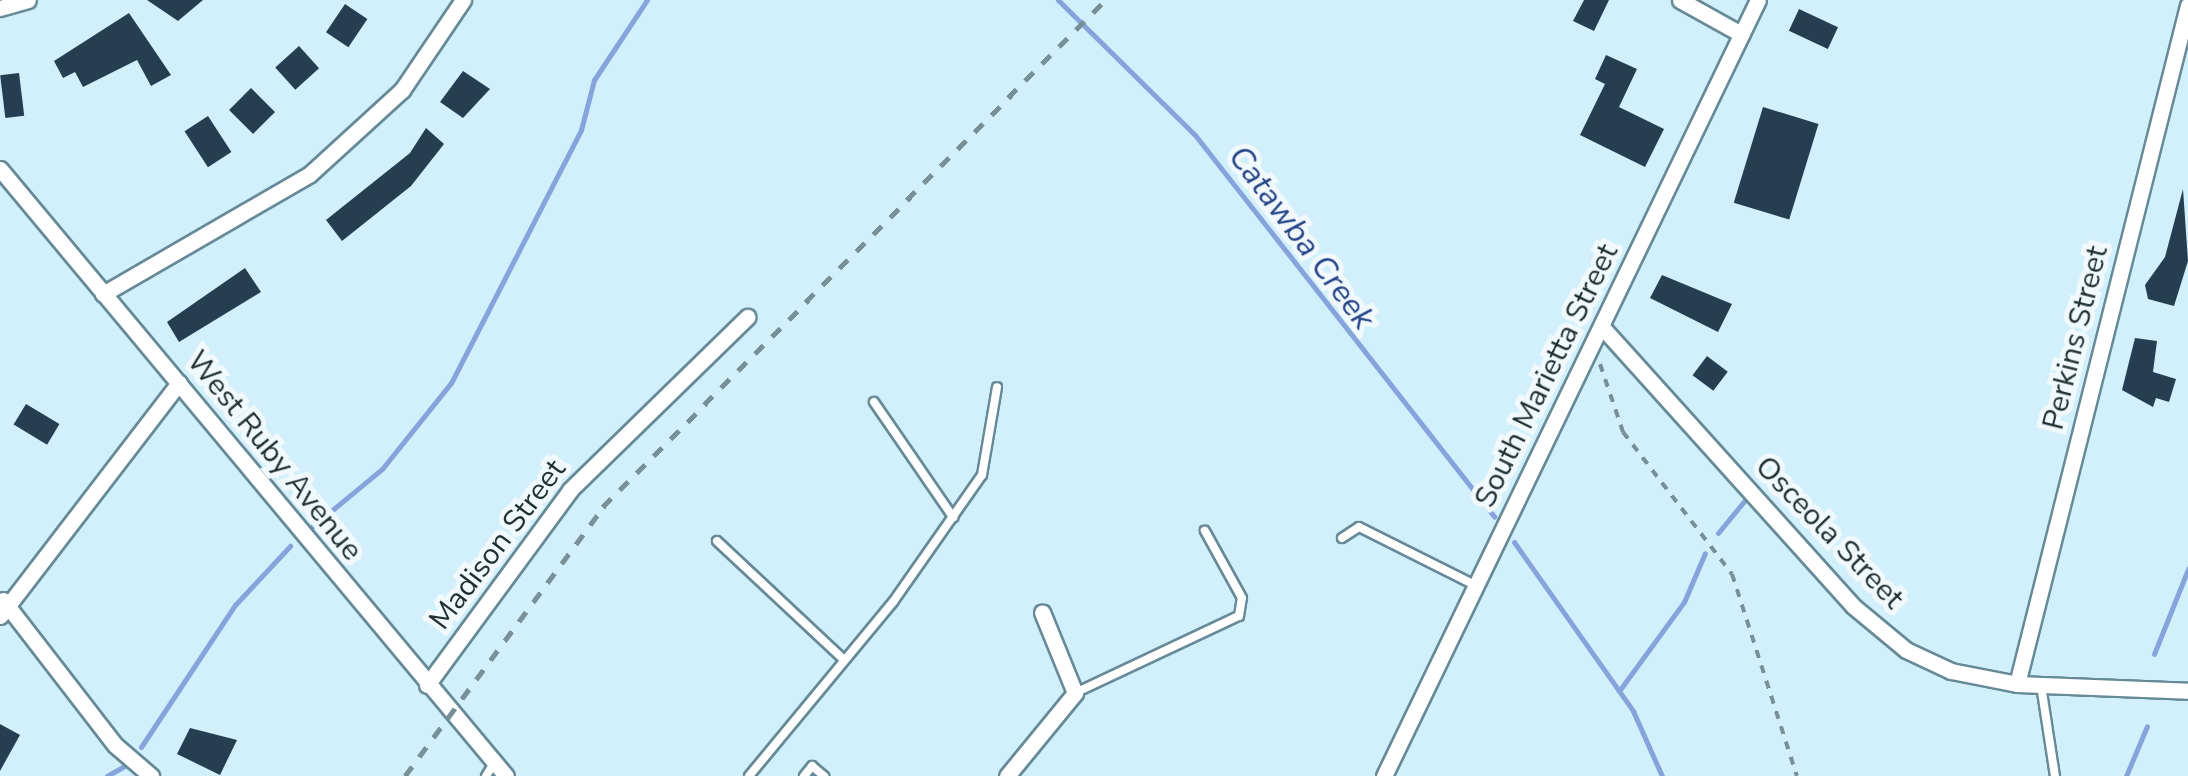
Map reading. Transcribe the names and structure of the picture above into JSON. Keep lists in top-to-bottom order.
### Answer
{
  "streets": {
    "street": [
      "Perkins Street",
      "South Marietta Street",
      "West Ruby Avenue",
      "Osceola Street",
      "Madison Street"
    ]
  },
  "crossings": [
    ["Perkins Street", "Osceola Street"],
    ["South Marietta Street", "Osceola Street"],
    ["West Ruby Avenue", "Madison Street"]
  ],
  "water": ["Catawba Creek"]
}
